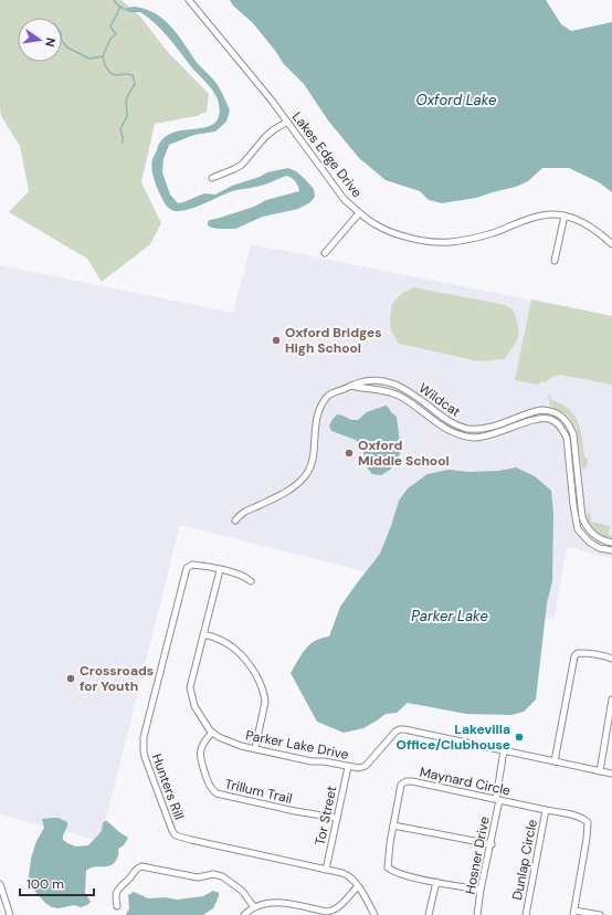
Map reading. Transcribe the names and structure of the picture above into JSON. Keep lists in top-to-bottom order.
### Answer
{
  "streets": {
    "street": [
      "Lakes Edge Drive",
      "Wildcat",
      "Parker Lake Drive",
      "Maynard Circle",
      "Hunters Rill",
      "Trillum Trail",
      "Tor Street",
      "Hosner Drive",
      "Dunlap Circle"
    ]
  },
  "crossings": [
    ["Parker Lake Drive", "Hunters Rill"],
    ["Parker Lake Drive", "Trillum Trail"],
    ["Parker Lake Drive", "Tor Street"],
    ["Parker Lake Drive", "Hosner Drive"],
    ["Maynard Circle", "Hosner Drive"],
    ["Maynard Circle", "Dunlap Circle"],
    ["Hunters Rill", "Tor Street"],
    ["Trillum Trail", "Tor Street"]
  ],
  "water": ["Oxford Lake", "Parker Lake"],
  "places": [
    "Oxford Bridges High School",
    "Oxford Middle School",
    "Crossroads for Youth",
    "Lakevilla Office/Clubhouse"
  ],
  "scale_bar": "100 m",
  "north": "right"
}
